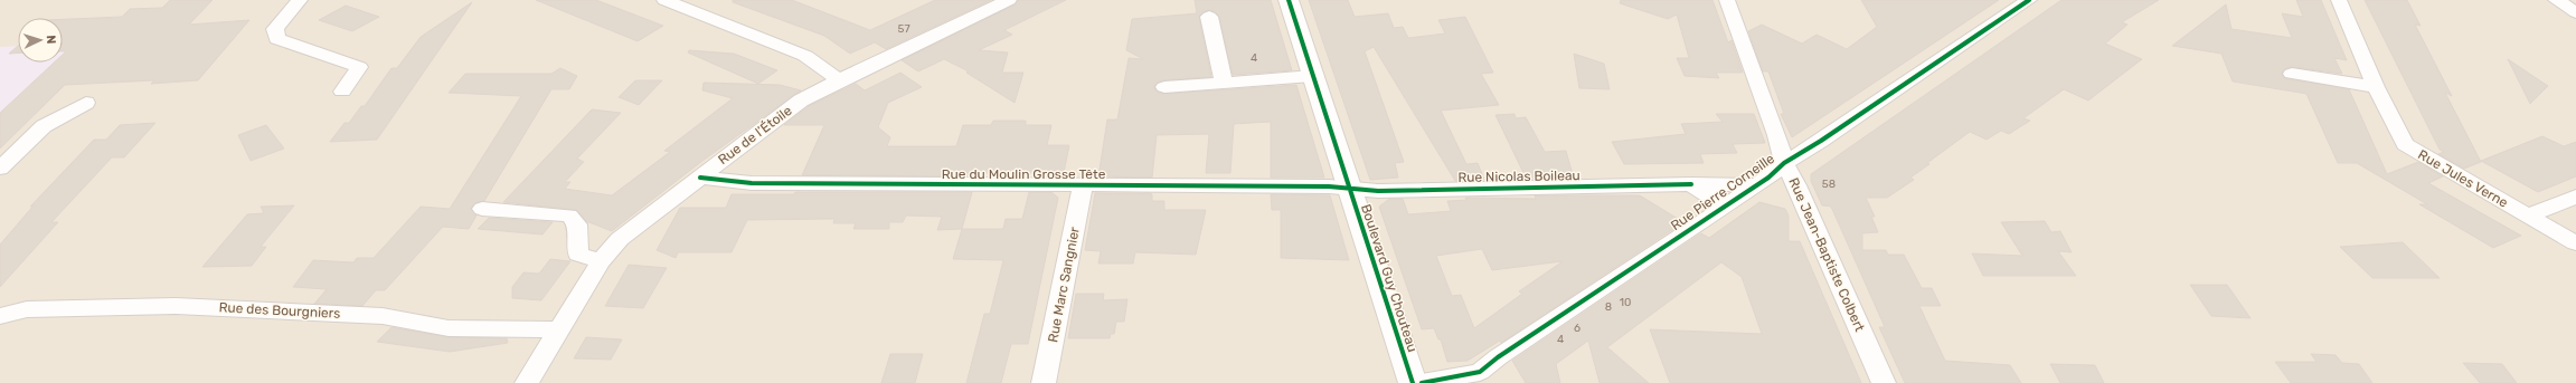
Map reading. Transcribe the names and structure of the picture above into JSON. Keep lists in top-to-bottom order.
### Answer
{
  "streets": {
    "main road": ["Boulevard Guy Chouteau"],
    "street": [
      "Rue de l’Étoile",
      "Rue du Moulin Grosse Tête",
      "Rue Nicolas Boileau",
      "Rue Jules Verne",
      "Rue Pierre Corneille",
      "Rue Jean-Baptiste Colbert",
      "Rue Marc Sangnier",
      "Rue des Bourgniers"
    ]
  },
  "crossings": [
    ["Rue de l’Étoile", "Rue du Moulin Grosse Tête"],
    ["Rue de l’Étoile", "Rue des Bourgniers"],
    ["Rue du Moulin Grosse Tête", "Rue Nicolas Boileau"],
    ["Rue du Moulin Grosse Tête", "Boulevard Guy Chouteau"],
    ["Rue du Moulin Grosse Tête", "Rue Marc Sangnier"],
    ["Rue Nicolas Boileau", "Rue Pierre Corneille"],
    ["Rue Nicolas Boileau", "Boulevard Guy Chouteau"],
    ["Rue Pierre Corneille", "Rue Jean-Baptiste Colbert"]
  ],
  "house_numbers": [
    "57",
    "4",
    "58",
    "10",
    "8",
    "6",
    "4"
  ],
  "north": "right"
}
